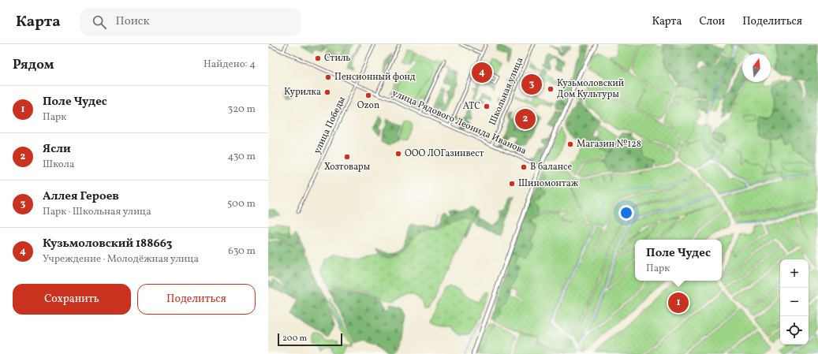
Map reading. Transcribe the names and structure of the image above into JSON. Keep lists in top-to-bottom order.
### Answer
{
  "streets": {
    "street": ["Школьная улица", "улица Рядового Леонида Иванова", "улица Победы"]
  },
  "crossings": [
    ["Школьная улица", "улица Рядового Леонида Иванова"],
    ["улица Рядового Леонида Иванова", "улица Победы"]
  ],
  "places": [
    "Стиль",
    "Пенсионный фонд",
    "Кузьмоловский Дом Культуры",
    "Курилка",
    "Ozon",
    "АТС",
    "Магазин №128",
    "ООО ЛОГазинвест",
    "Хозтовары",
    "В балансе",
    "Шиномонтаж"
  ],
  "scale_bar": "200 m",
  "north": "top",
  "page": {
    "header": "Карта",
    "search": "Поиск",
    "nav": ["Карта", "Слои", "Поделиться"],
    "heading": ["Рядом", "Найдено: 4"],
    "pins": [
      "4",
      "3",
      "2",
      "1"
    ],
    "list": [
      {
        "mark": "1",
        "name": "Поле Чудес",
        "note": "Парк",
        "value": "320 m"
      },
      {
        "mark": "2",
        "name": "Ясли",
        "note": "Школа",
        "value": "430 m"
      },
      {
        "mark": "3",
        "name": "Аллея Героев",
        "note": "Парк · Школьная улица",
        "value": "500 m"
      },
      {
        "mark": "4",
        "name": "Кузьмоловский 188663",
        "note": "Учреждение · Молодёжная улица",
        "value": "630 m"
      }
    ],
    "popup": ["Поле Чудес", "Парк"],
    "map_buttons": ["+", "−"],
    "buttons": ["Сохранить", "Поделиться"],
    "scale": "200 m"
  }
}
